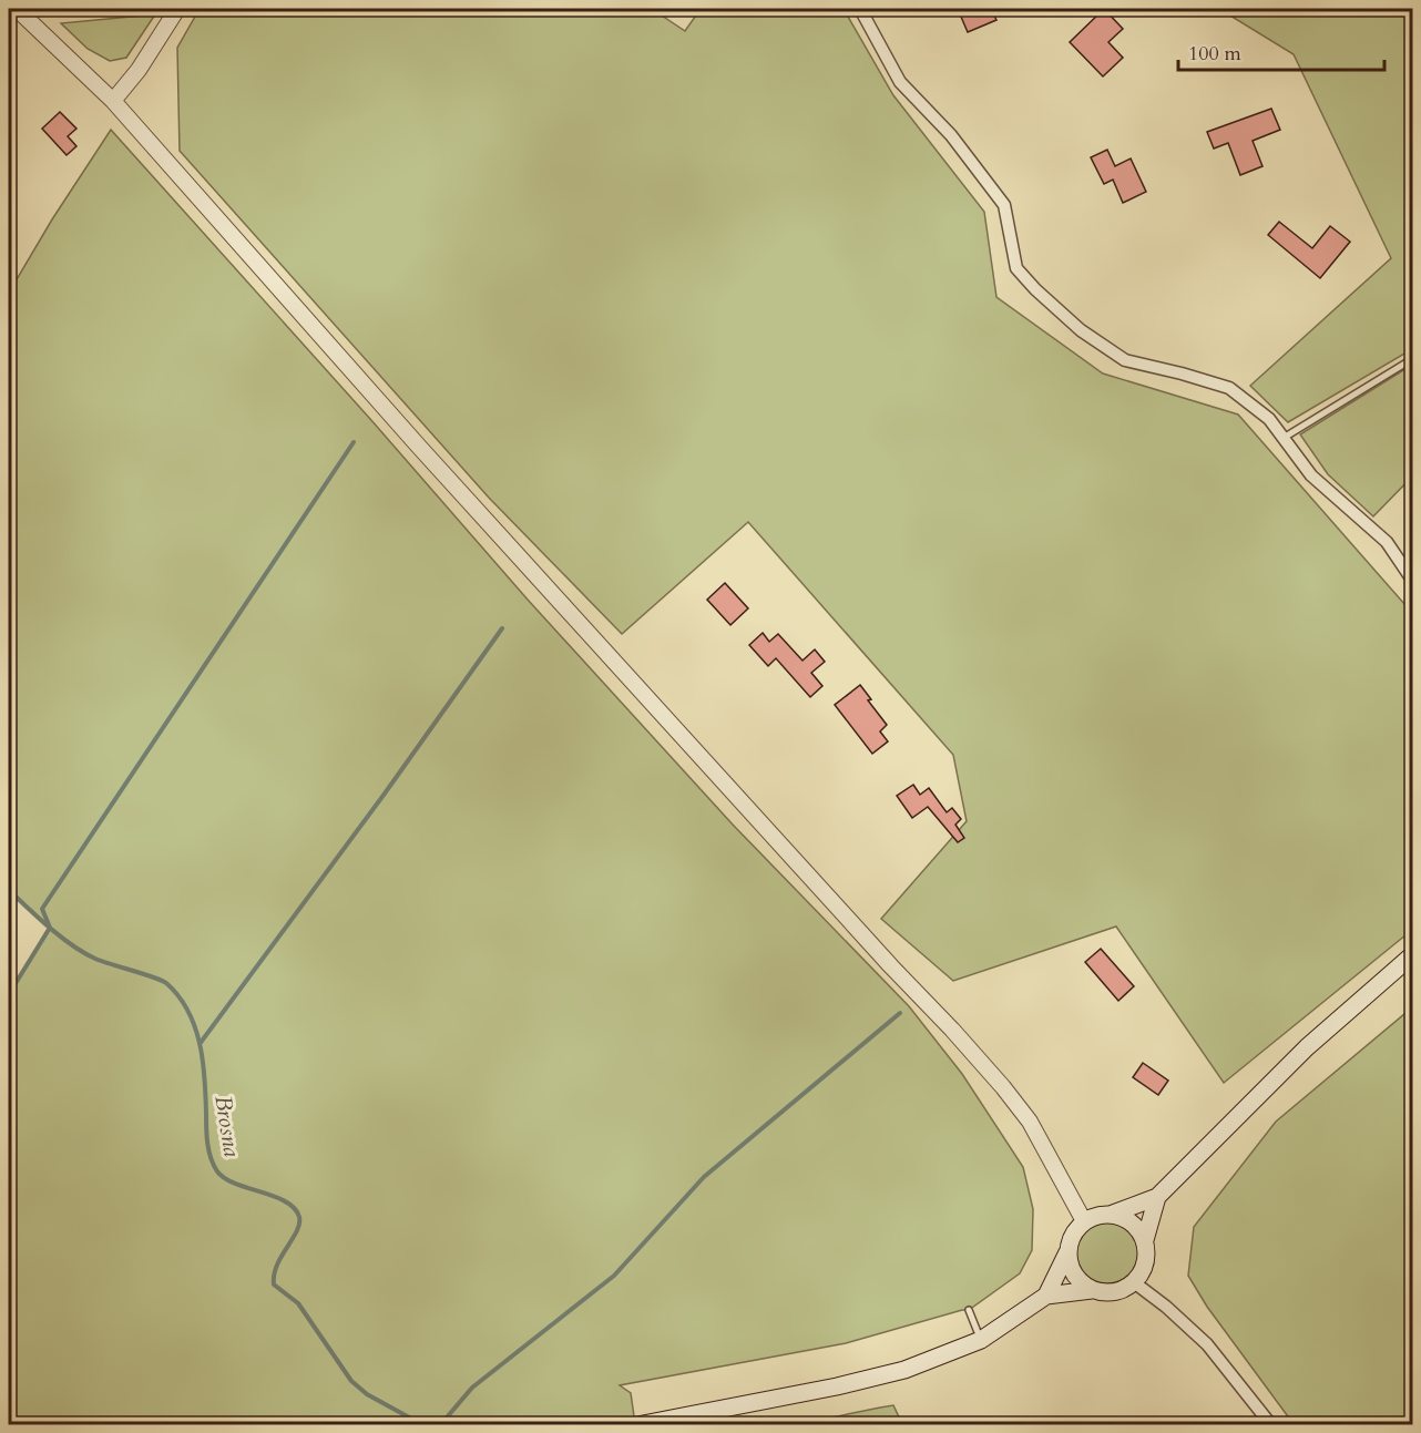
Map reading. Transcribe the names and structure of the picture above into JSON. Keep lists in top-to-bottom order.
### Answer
{
  "water": ["Brosna"],
  "scale_bar": "100 m"
}
